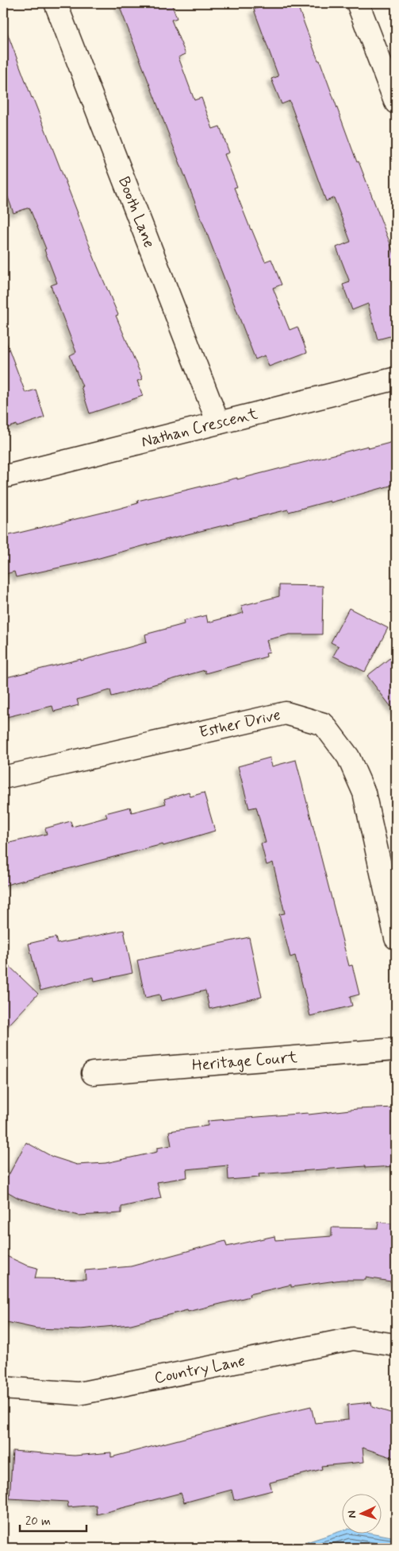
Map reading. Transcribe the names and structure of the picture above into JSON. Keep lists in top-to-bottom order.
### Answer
{
  "streets": {
    "street": [
      "Booth Lane",
      "Nathan Crescent",
      "Esther Drive",
      "Heritage Court",
      "Country Lane"
    ]
  },
  "crossings": [
    ["Booth Lane", "Nathan Crescent"]
  ],
  "scale_bar": "20 m",
  "north": "left"
}
